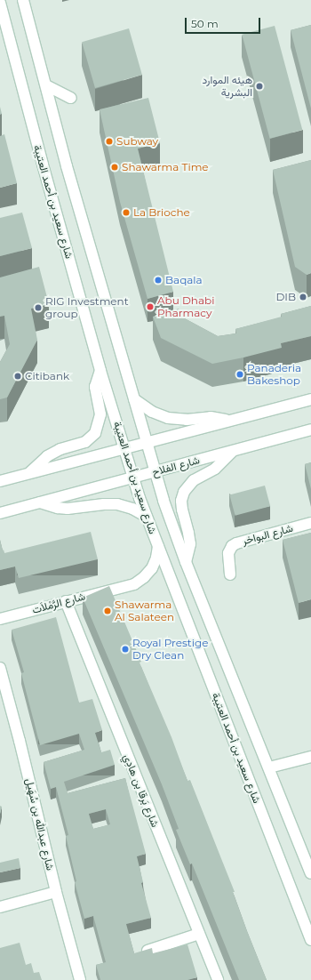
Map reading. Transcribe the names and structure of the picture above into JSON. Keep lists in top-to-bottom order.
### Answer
{
  "streets": {
    "main road": [
      "شارع سعيد بن أحمد العتيبة",
      "شارع الفلاح",
      "شارع البواخر",
      "شارع الرَّمْلاَت",
      "شارع بَرقا بن هادِي",
      "شارع عبدالله بن سُهَيل"
    ]
  },
  "crossings": [
    ["شارع سعيد بن أحمد العتيبة", "شارع الفلاح"],
    ["شارع سعيد بن أحمد العتيبة", "شارع الرَّمْلاَت"],
    ["شارع الرَّمْلاَت", "شارع بَرقا بن هادِي"]
  ],
  "places": [
    "هيئه الموارد البشرية",
    "Subway",
    "Shawarma Time",
    "La Brioche",
    "Baqala",
    "DIB",
    "Abu Dhabi Pharmacy",
    "RIG Investment group",
    "Panaderia Bakeshop",
    "Citibank",
    "Shawarma Al Salateen",
    "Royal Prestige Dry Clean"
  ],
  "scale_bar": "50 m"
}
